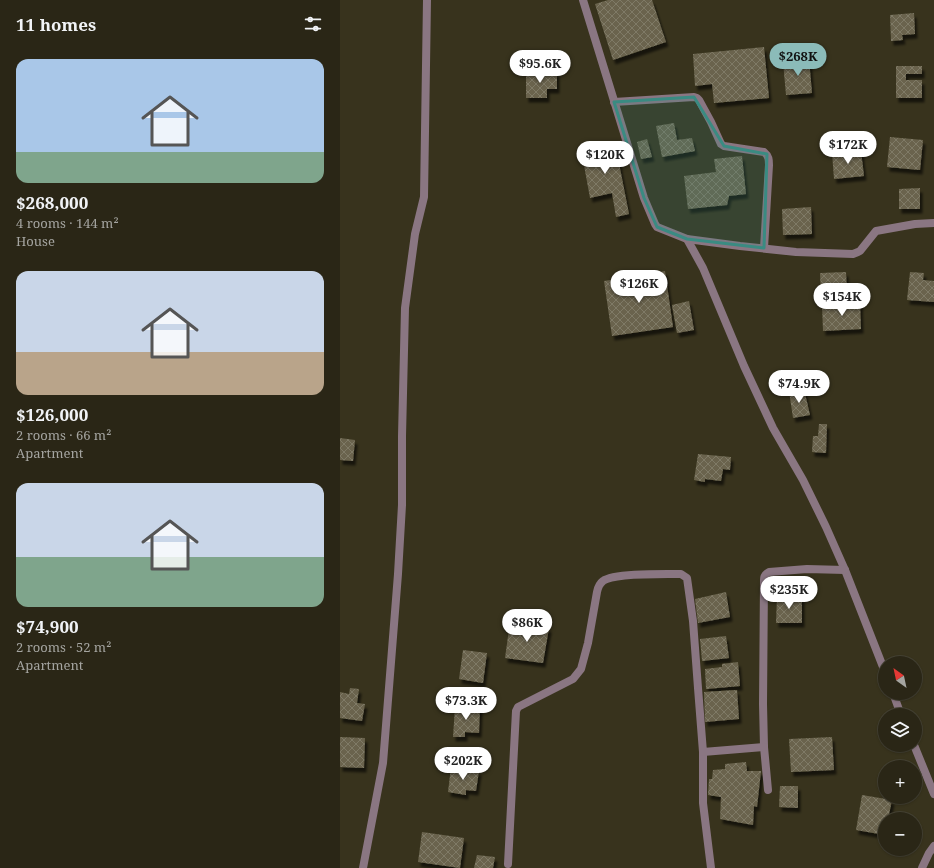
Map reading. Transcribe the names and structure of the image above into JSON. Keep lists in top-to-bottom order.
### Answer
{
  "north": "top left",
  "page": {
    "heading": "11 homes",
    "price": [
      "$268K",
      "$95.6K",
      "$172K",
      "$120K",
      "$126K",
      "$154K",
      "$74.9K",
      "$235K",
      "$86K",
      "$73.3K",
      "$202K"
    ],
    "list": [
      {
        "name": "$268,000",
        "note": "4 rooms · 144 m² · House"
      },
      {
        "name": "$126,000",
        "note": "2 rooms · 66 m² · Apartment"
      },
      {
        "name": "$74,900",
        "note": "2 rooms · 52 m² · Apartment"
      }
    ],
    "map_buttons": ["+", "−"]
  }
}
